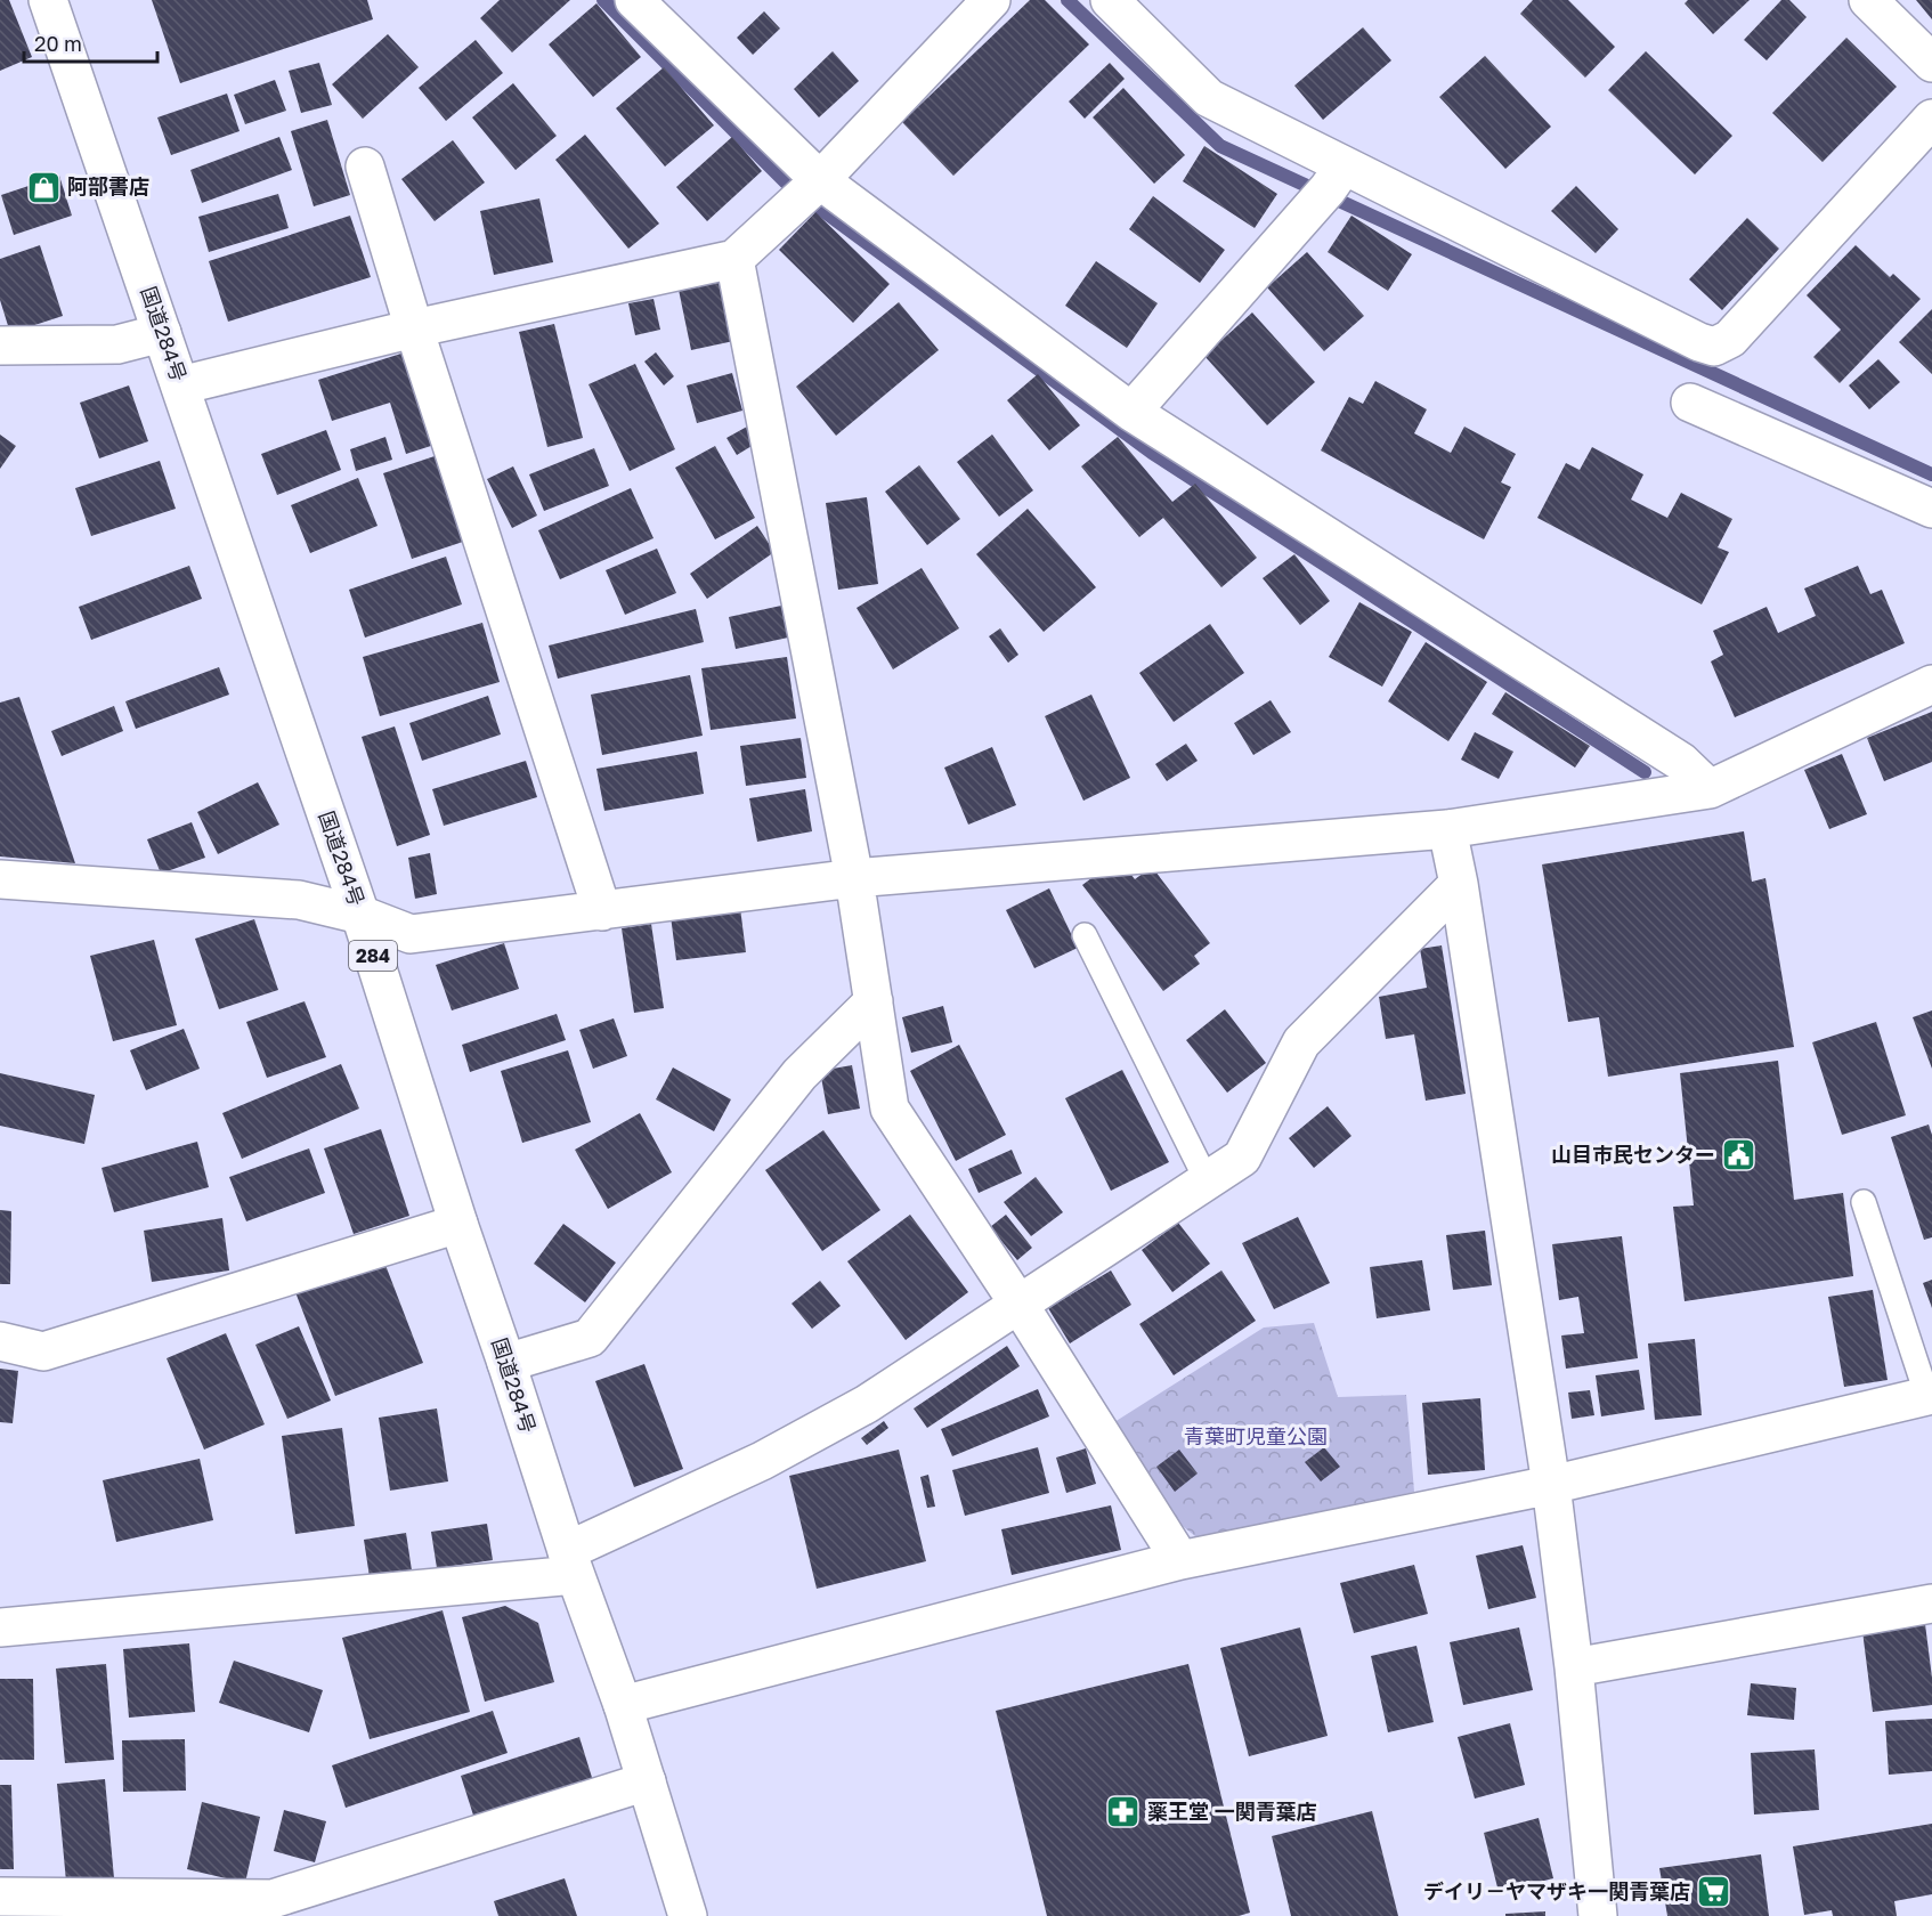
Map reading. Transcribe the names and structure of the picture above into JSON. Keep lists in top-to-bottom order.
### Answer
{
  "streets": {
    "main road": ["国道284号", "284"]
  },
  "parks": ["青葉町児童公園"],
  "places": {
    "shop": ["阿部書店"],
    "public building": ["山目市民センター"],
    "pharmacy": ["薬王堂 一関青葉店"],
    "supermarket": ["デイリ－ヤマザキ一関青葉店"]
  },
  "scale_bar": "20 m"
}
